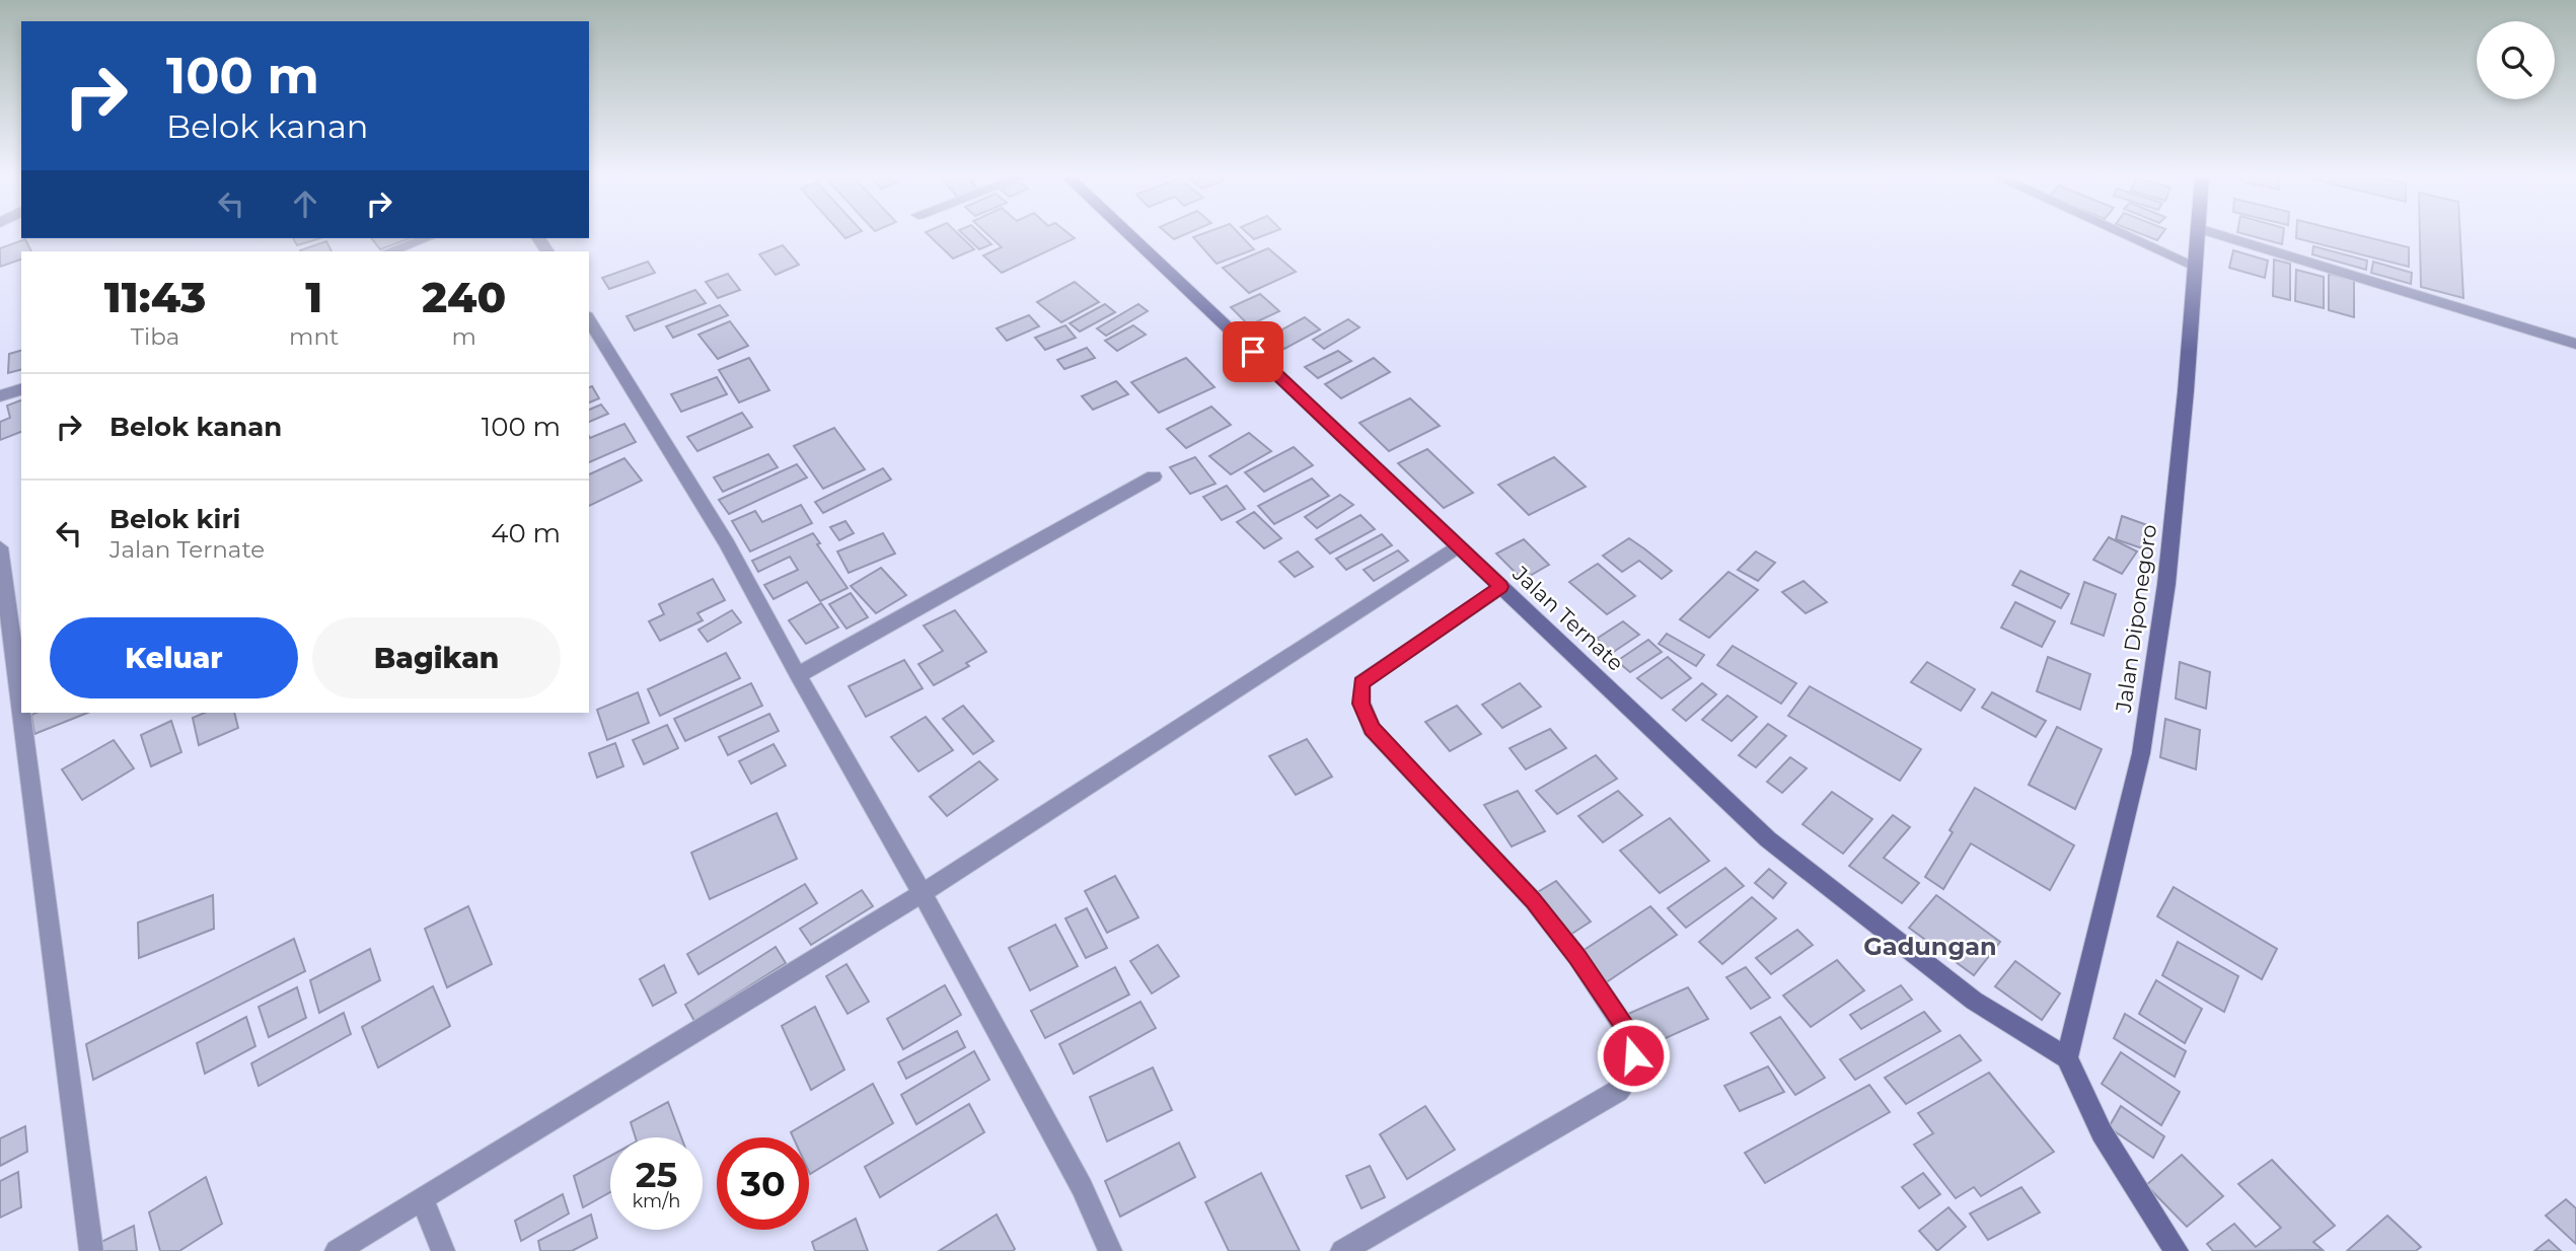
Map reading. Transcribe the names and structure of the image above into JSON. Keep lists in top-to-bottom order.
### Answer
{
  "streets": {
    "street": ["Jalan Ternate", "Jalan Diponegoro"]
  },
  "crossings": [
    ["Jalan Ternate", "Jalan Diponegoro"]
  ],
  "districts": ["Gadungan"],
  "page": {
    "turn": ["100 m", "Belok kanan"],
    "eta": [
      "11:43",
      "Tiba",
      "1",
      "mnt",
      "240",
      "m"
    ],
    "list": [
      {
        "name": "Belok kanan",
        "value": "100 m"
      },
      {
        "name": "Belok kiri",
        "note": "Jalan Ternate",
        "value": "40 m"
      }
    ],
    "buttons": ["Keluar", "Bagikan"],
    "speed": "25 km/h",
    "limit": "30"
  }
}
